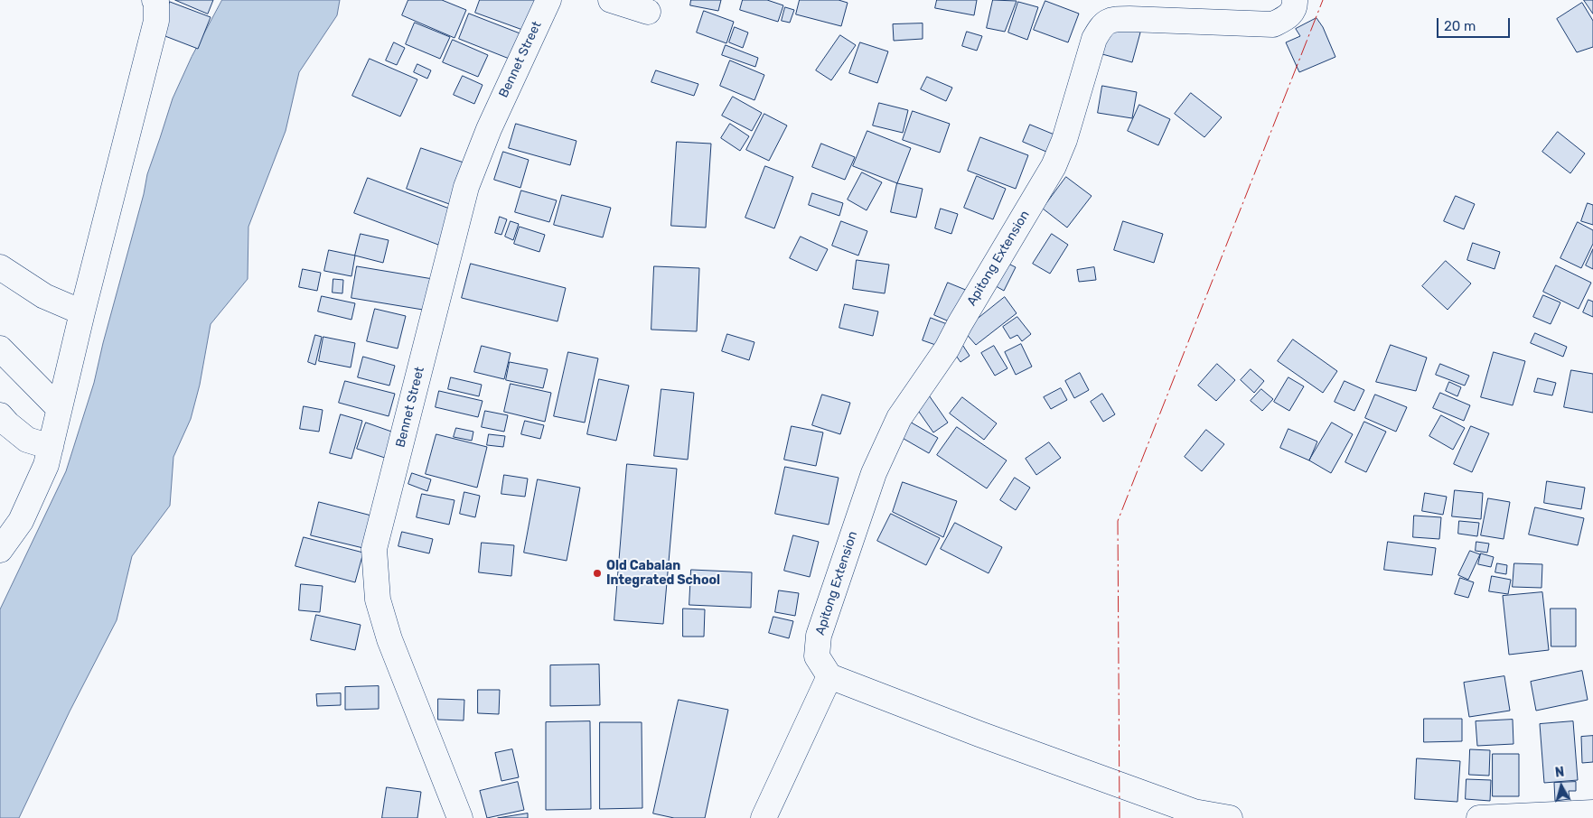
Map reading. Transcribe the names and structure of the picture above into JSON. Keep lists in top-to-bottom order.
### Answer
{
  "streets": {
    "street": ["Bennet Street", "Apitong Extension"]
  },
  "places": ["Old Cabalan Integrated School"],
  "scale_bar": "20 m",
  "north": "top"
}
